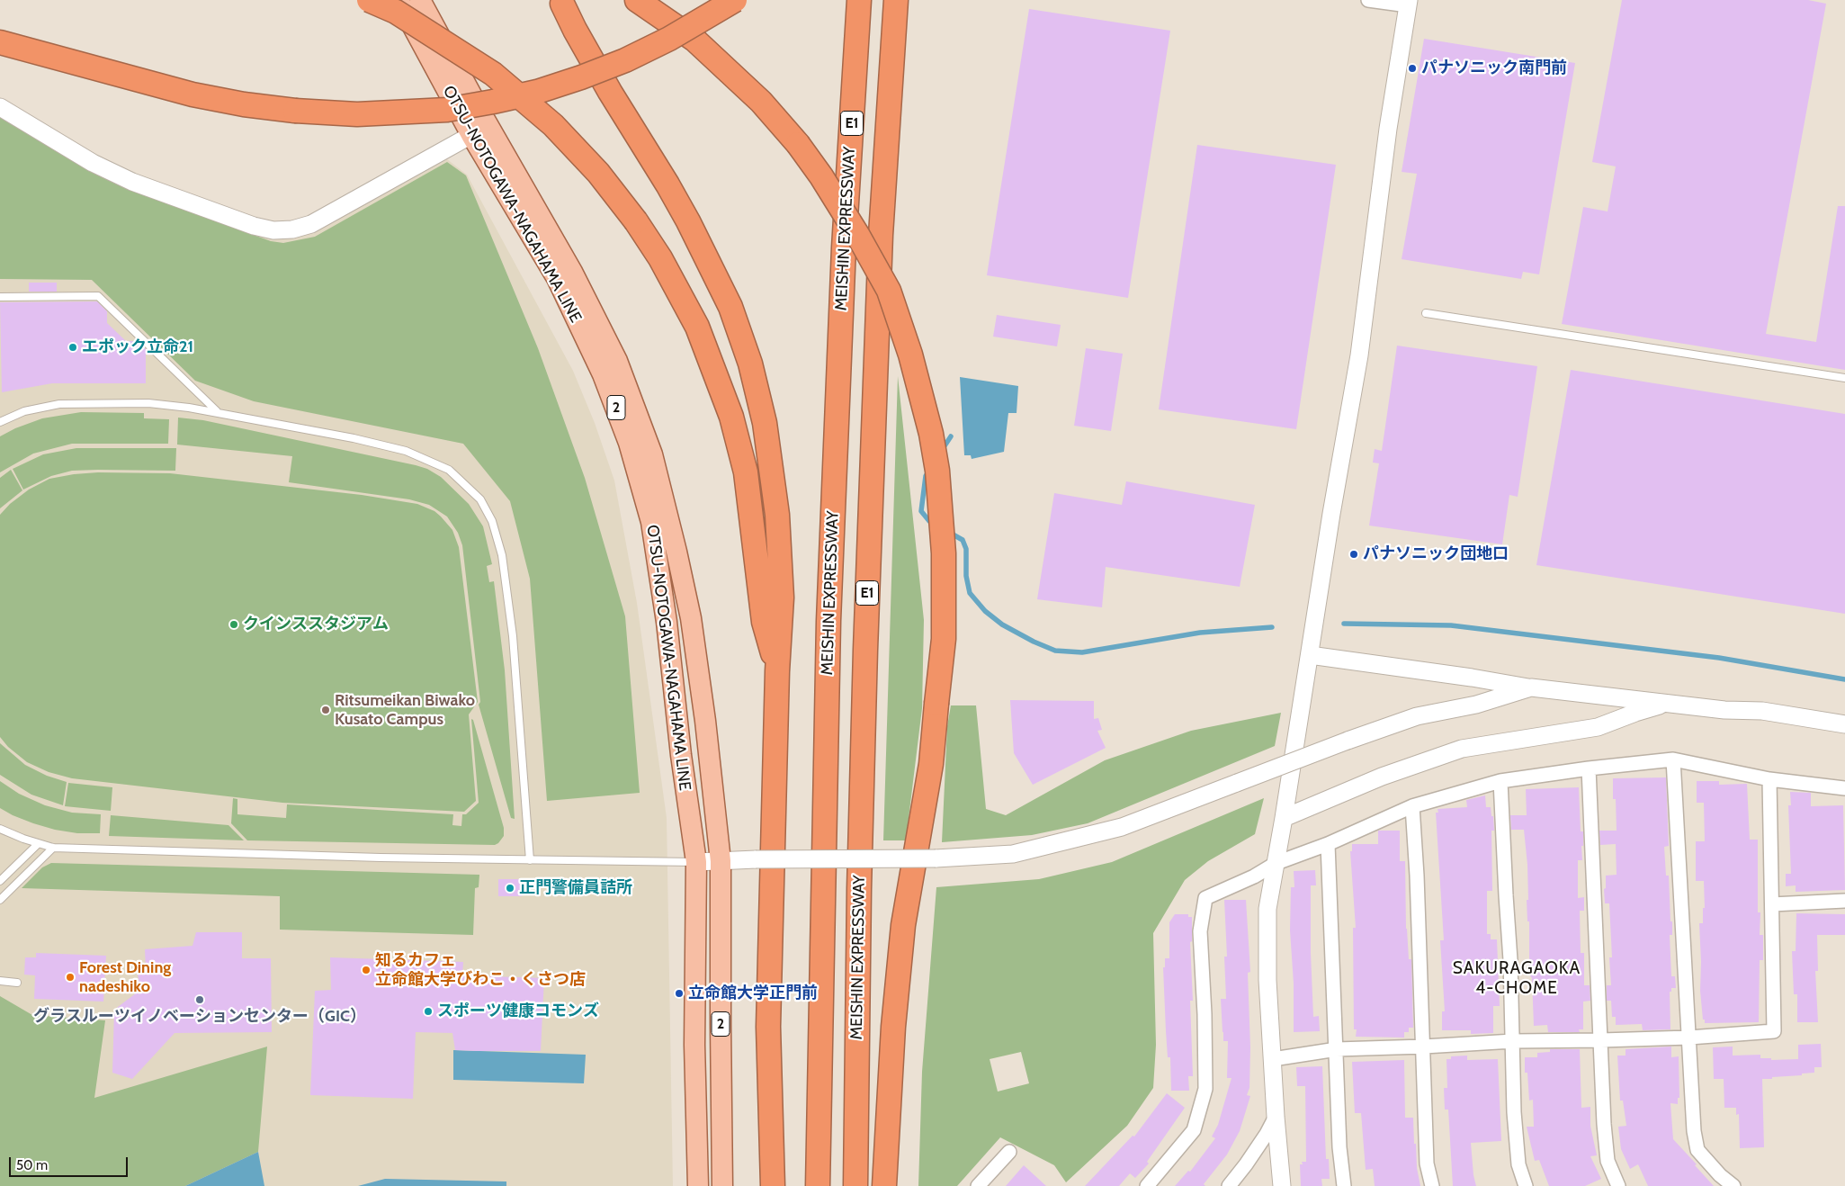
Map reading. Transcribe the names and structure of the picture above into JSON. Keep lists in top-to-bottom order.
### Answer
{
  "streets": {
    "highway": ["E1", "MEISHIN EXPRESSWAY"],
    "main road": ["OTSU-NOTOGAWA-NAGAHAMA LINE", "2"]
  },
  "districts": ["SAKURAGAOKA 4-CHOME"],
  "places": [
    "パナソニック南門前",
    "エポック立命21",
    "パナソニック団地口",
    "クインススタジアム",
    "Ritsumeikan Biwako Kusato Campus",
    "正門警備員詰所",
    "知るカフェ 立命館大学びわこ・くさつ店",
    "Forest Dining nadeshiko",
    "立命館大学正門前",
    "グラスルーツイノベーションセンター（GIC）",
    "スポーツ健康コモンズ"
  ],
  "scale_bar": "50 m"
}
